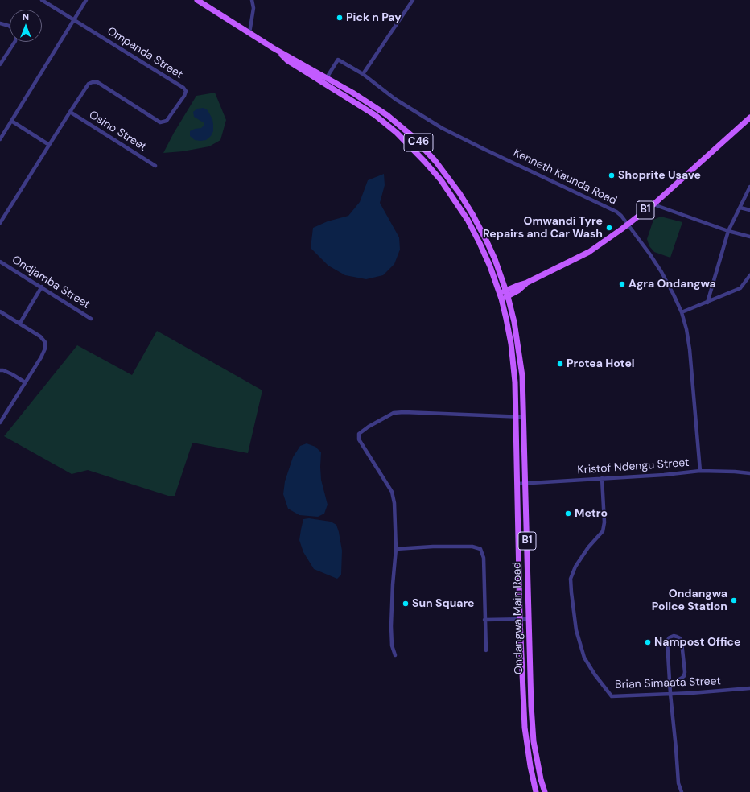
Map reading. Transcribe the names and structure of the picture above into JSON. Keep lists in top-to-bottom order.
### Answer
{
  "streets": {
    "main road": ["C46", "B1", "Ondangwa Main Road"],
    "street": [
      "Ompanda Street",
      "Osino Street",
      "Kenneth Kaunda Road",
      "Ondjamba Street",
      "Kristof Ndengu Street",
      "Brian Simaata Street"
    ]
  },
  "crossings": [
    ["Ompanda Street", "Osino Street"],
    ["C46", "Kenneth Kaunda Road"],
    ["C46", "B1"],
    ["C46", "Ondangwa Main Road"],
    ["Kenneth Kaunda Road", "B1"],
    ["Kenneth Kaunda Road", "Kristof Ndengu Street"],
    ["B1", "Ondangwa Main Road"],
    ["Kristof Ndengu Street", "Ondangwa Main Road"],
    ["Kristof Ndengu Street", "Brian Simaata Street"]
  ],
  "places": [
    "Pick n Pay",
    "Shoprite Usave",
    "Omwandi Tyre Repairs and Car Wash",
    "Agra Ondangwa",
    "Protea Hotel",
    "Metro",
    "Ondangwa Police Station",
    "Sun Square",
    "Nampost Office"
  ],
  "north": "top"
}
